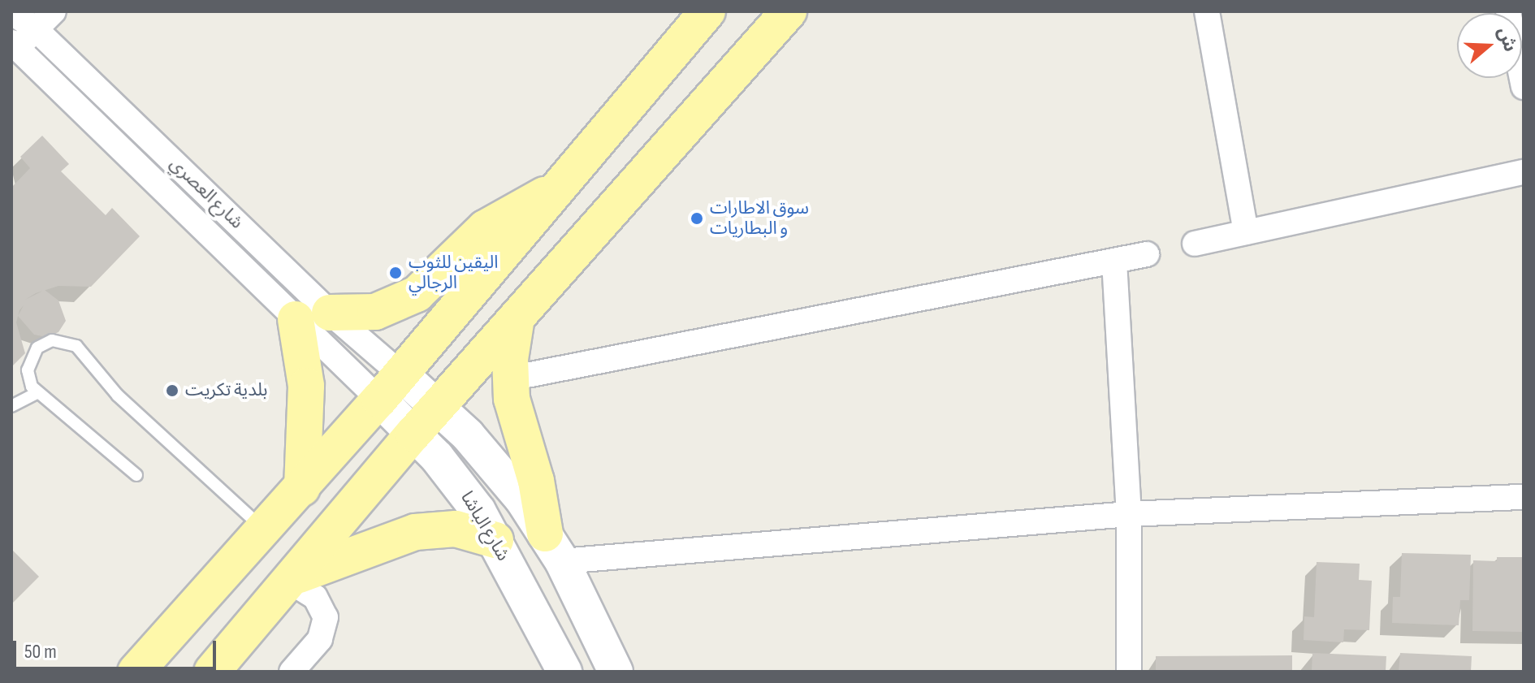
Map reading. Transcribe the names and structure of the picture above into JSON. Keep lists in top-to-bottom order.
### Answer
{
  "streets": {
    "main road": ["شارع الباشا"],
    "street": ["شارع العصري"]
  },
  "crossings": [
    ["شارع العصري", "شارع الباشا"]
  ],
  "places": ["سوق الاطارات و البطاريات", "اليقين للثوب الرجالي", "بلدية تكريت"],
  "scale_bar": "50 m",
  "north": "right"
}
